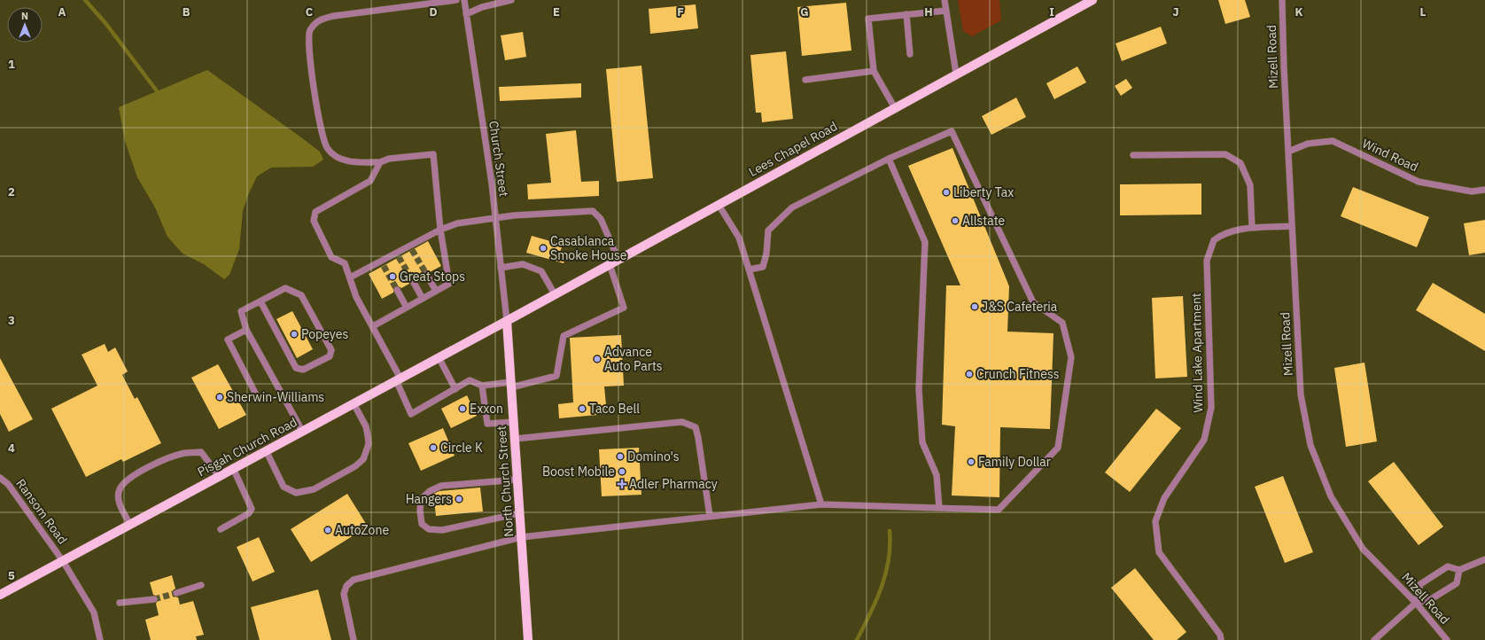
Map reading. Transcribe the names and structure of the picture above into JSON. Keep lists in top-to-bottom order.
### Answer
{
  "streets": {
    "main road": ["Lees Chapel Road", "Pisgah Church Road", "North Church Street"],
    "street": [
      "Mizell Road",
      "Wind Road",
      "Church Street",
      "Wind Lake Apartment",
      "Ransom Road"
    ]
  },
  "crossings": [
    ["Mizell Road", "Wind Road"],
    ["Mizell Road", "Wind Lake Apartment"],
    ["Lees Chapel Road", "Church Street"],
    ["Lees Chapel Road", "Pisgah Church Road"],
    ["Lees Chapel Road", "North Church Street"],
    ["Church Street", "Pisgah Church Road"],
    ["Church Street", "North Church Street"],
    ["Pisgah Church Road", "North Church Street"],
    ["Pisgah Church Road", "Ransom Road"]
  ],
  "places": {
    "other": [
      "Liberty Tax",
      "Allstate",
      "Casablanca Smoke House",
      "Great Stops",
      "J&S Cafeteria",
      "Popeyes",
      "Advance Auto Parts",
      "Crunch Fitness",
      "Sherwin-Williams",
      "Exxon",
      "Taco Bell",
      "Circle K",
      "Domino's",
      "Family Dollar",
      "Boost Mobile",
      "Hangers",
      "AutoZone"
    ],
    "health": ["Adler Pharmacy"]
  },
  "north": "top",
  "grid": {
    "columns": [
      "A",
      "B",
      "C",
      "D",
      "E",
      "F",
      "G",
      "H",
      "I",
      "J",
      "K",
      "L"
    ],
    "rows": [
      "1",
      "2",
      "3",
      "4",
      "5"
    ]
  }
}
